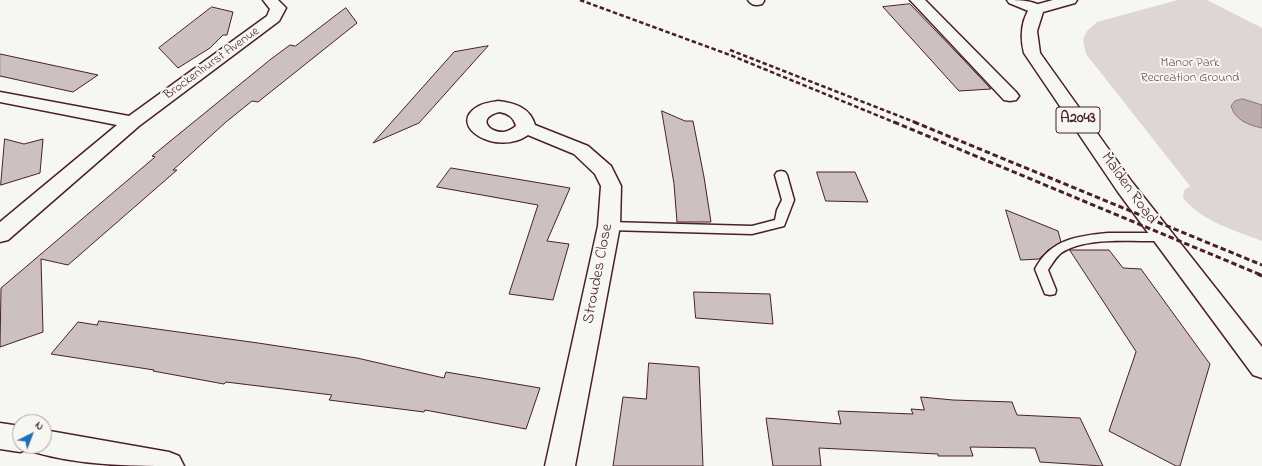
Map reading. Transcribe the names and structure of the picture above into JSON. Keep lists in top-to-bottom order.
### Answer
{
  "streets": {
    "street": [
      "Brockenhurst Avenue",
      "A2043",
      "Malden Road",
      "Stroudes Close"
    ]
  },
  "parks": ["Manor Park Recreation Ground"],
  "north": "top right"
}
